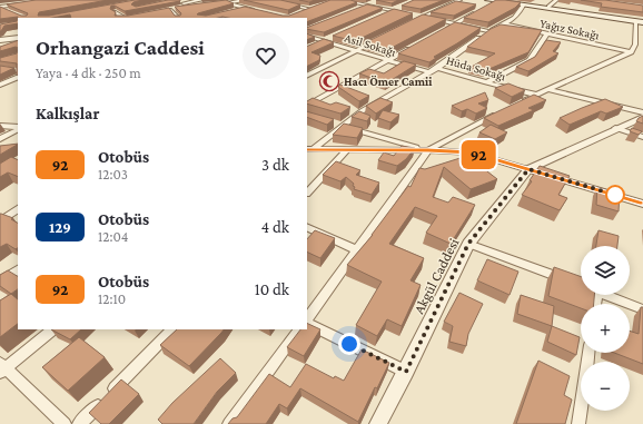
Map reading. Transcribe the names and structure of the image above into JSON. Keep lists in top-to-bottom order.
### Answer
{
  "streets": {
    "street": [
      "Yağız Sokağı",
      "Asil Sokağı",
      "Hüda Sokağı",
      "Akgül Caddesi"
    ]
  },
  "places": {
    "mosque": ["Hacı Ömer Camii"]
  },
  "lines": ["bus line 92"],
  "page": {
    "on_map": "92",
    "heading": [
      ["Orhangazi Caddesi", "Yaya · 4 dk · 250 m"],
      "Kalkışlar"
    ],
    "list": [
      {
        "mark": "92",
        "name": "Otobüs",
        "note": "12:03",
        "value": "3 dk"
      },
      {
        "mark": "129",
        "name": "Otobüs",
        "note": "12:04",
        "value": "4 dk"
      },
      {
        "mark": "92",
        "name": "Otobüs",
        "note": "12:10",
        "value": "10 dk"
      }
    ],
    "map_buttons": ["+", "−"]
  }
}
